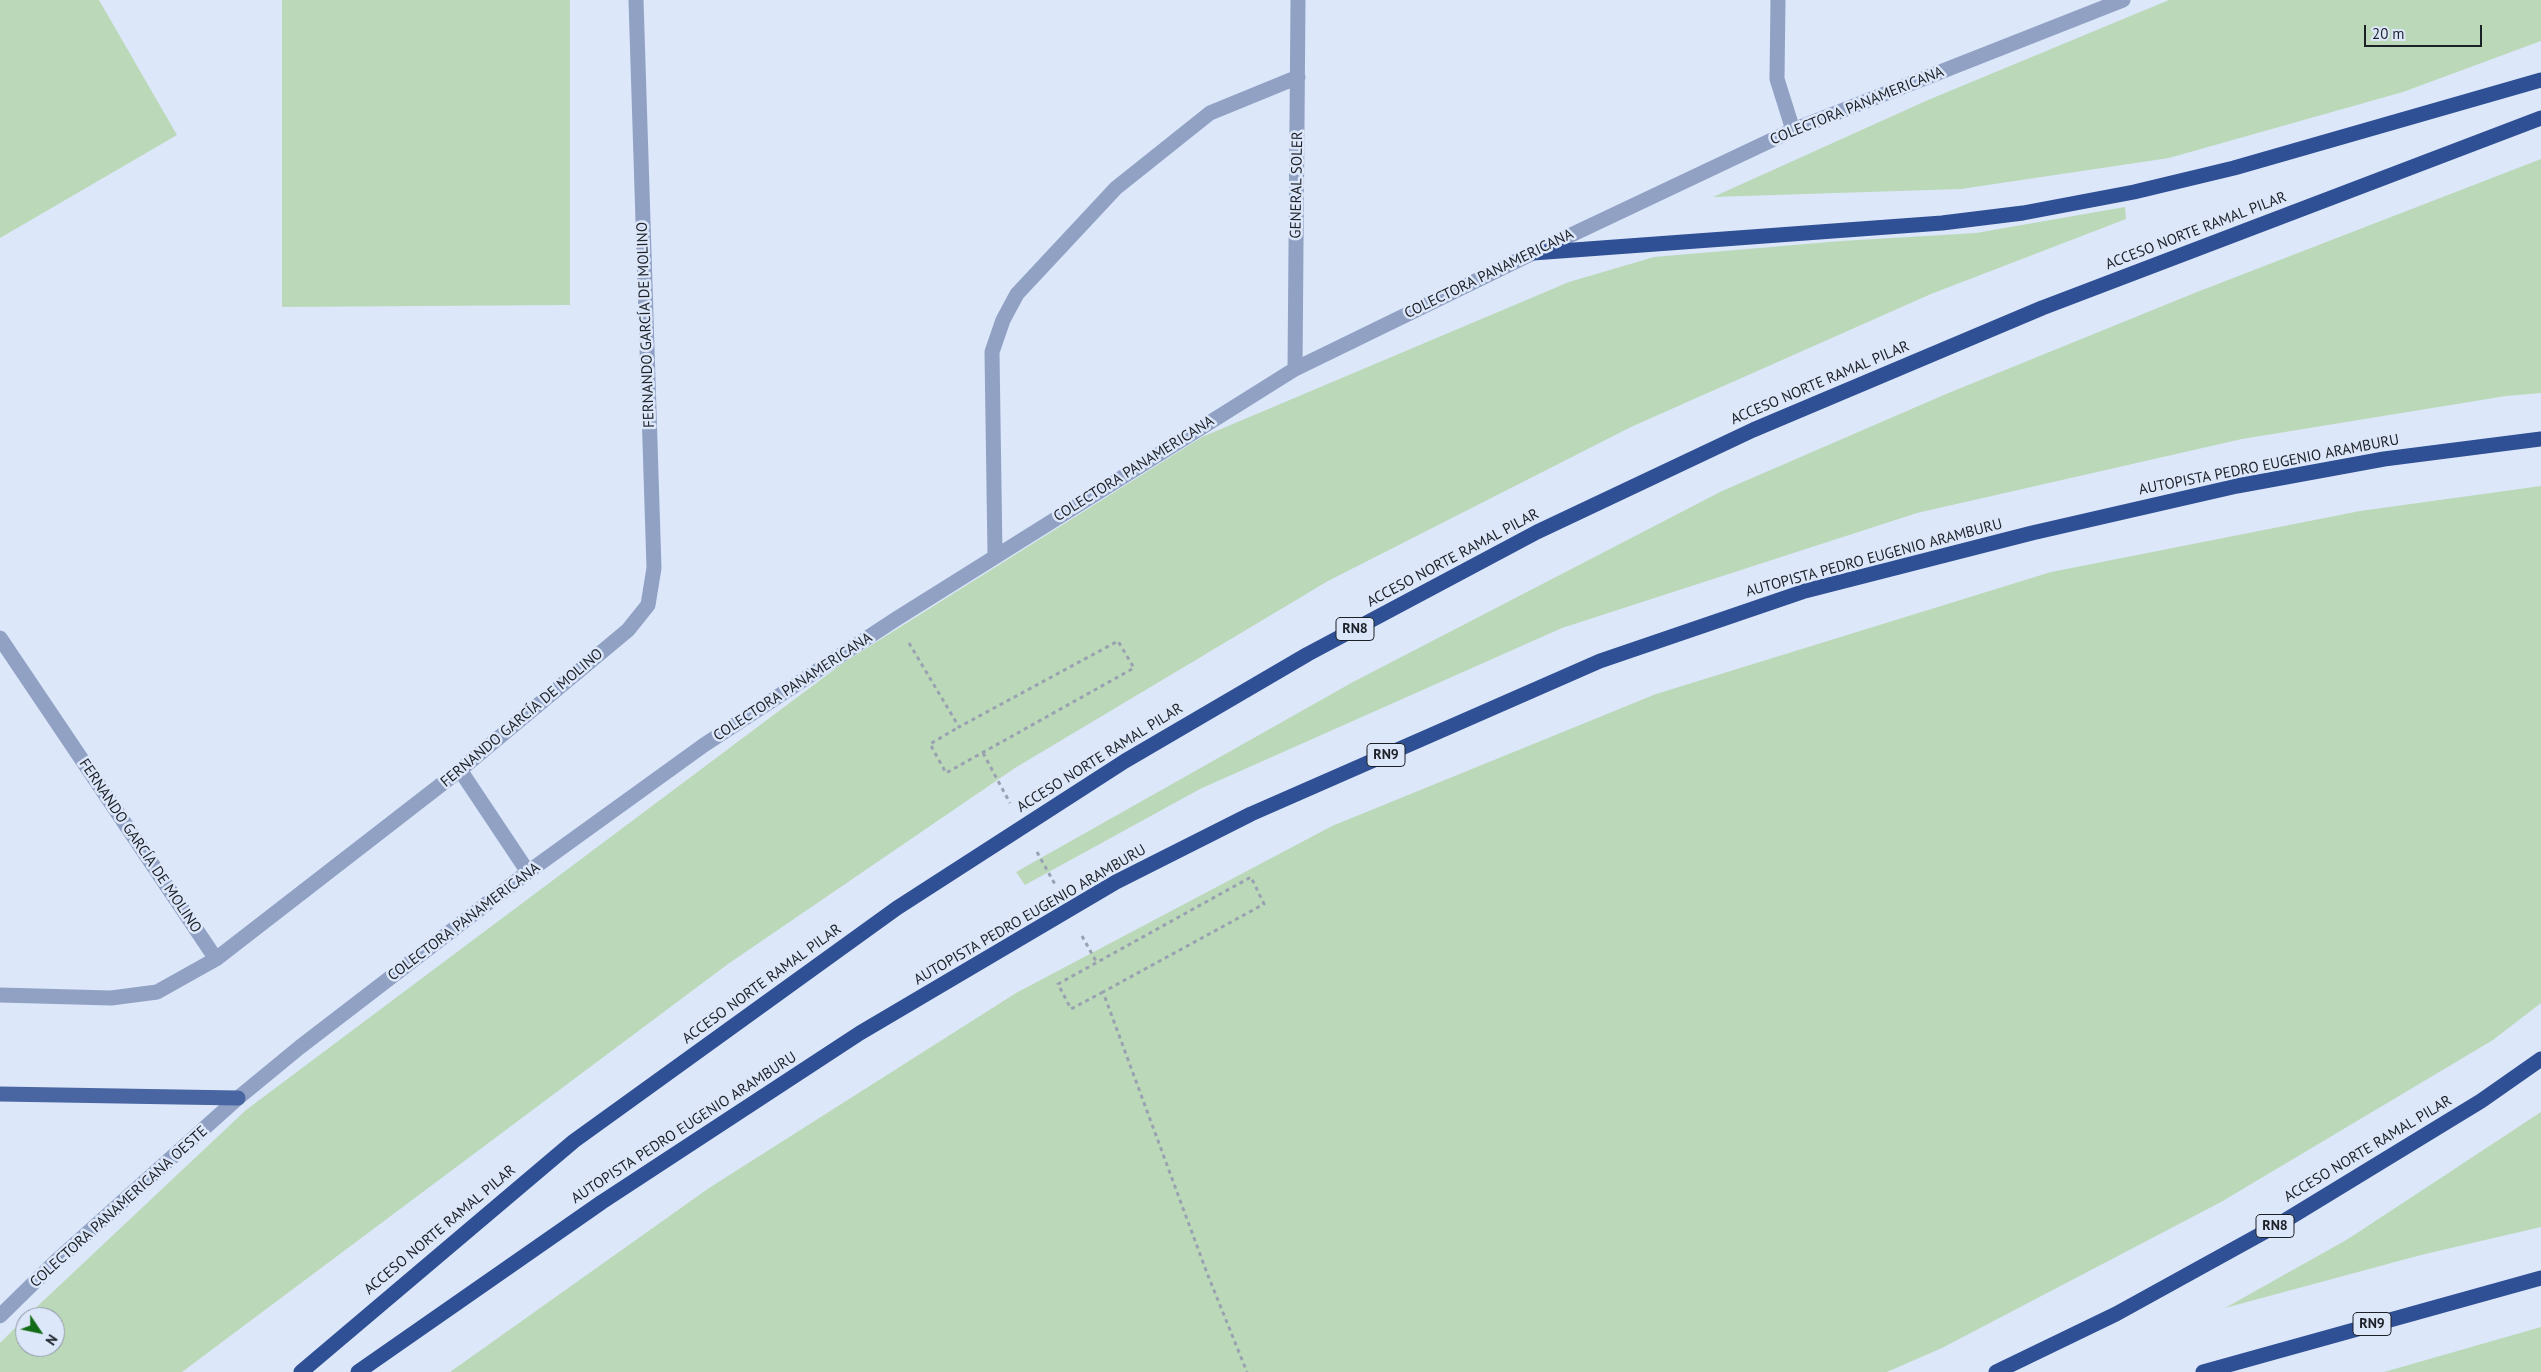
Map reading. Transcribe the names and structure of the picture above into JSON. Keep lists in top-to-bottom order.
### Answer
{
  "streets": {
    "highway": [
      "ACCESO NORTE RAMAL PILAR",
      "AUTOPISTA PEDRO EUGENIO ARAMBURU",
      "RN8",
      "RN9"
    ],
    "street": [
      "COLECTORA PANAMERICANA",
      "GENERAL SOLER",
      "FERNANDO GARCÍA DE MOLINO",
      "COLECTORA PANAMERICANA OESTE"
    ]
  },
  "crossings": [
    ["COLECTORA PANAMERICANA", "GENERAL SOLER"],
    ["COLECTORA PANAMERICANA", "COLECTORA PANAMERICANA OESTE"]
  ],
  "scale_bar": "20 m",
  "north": "bottom right"
}
